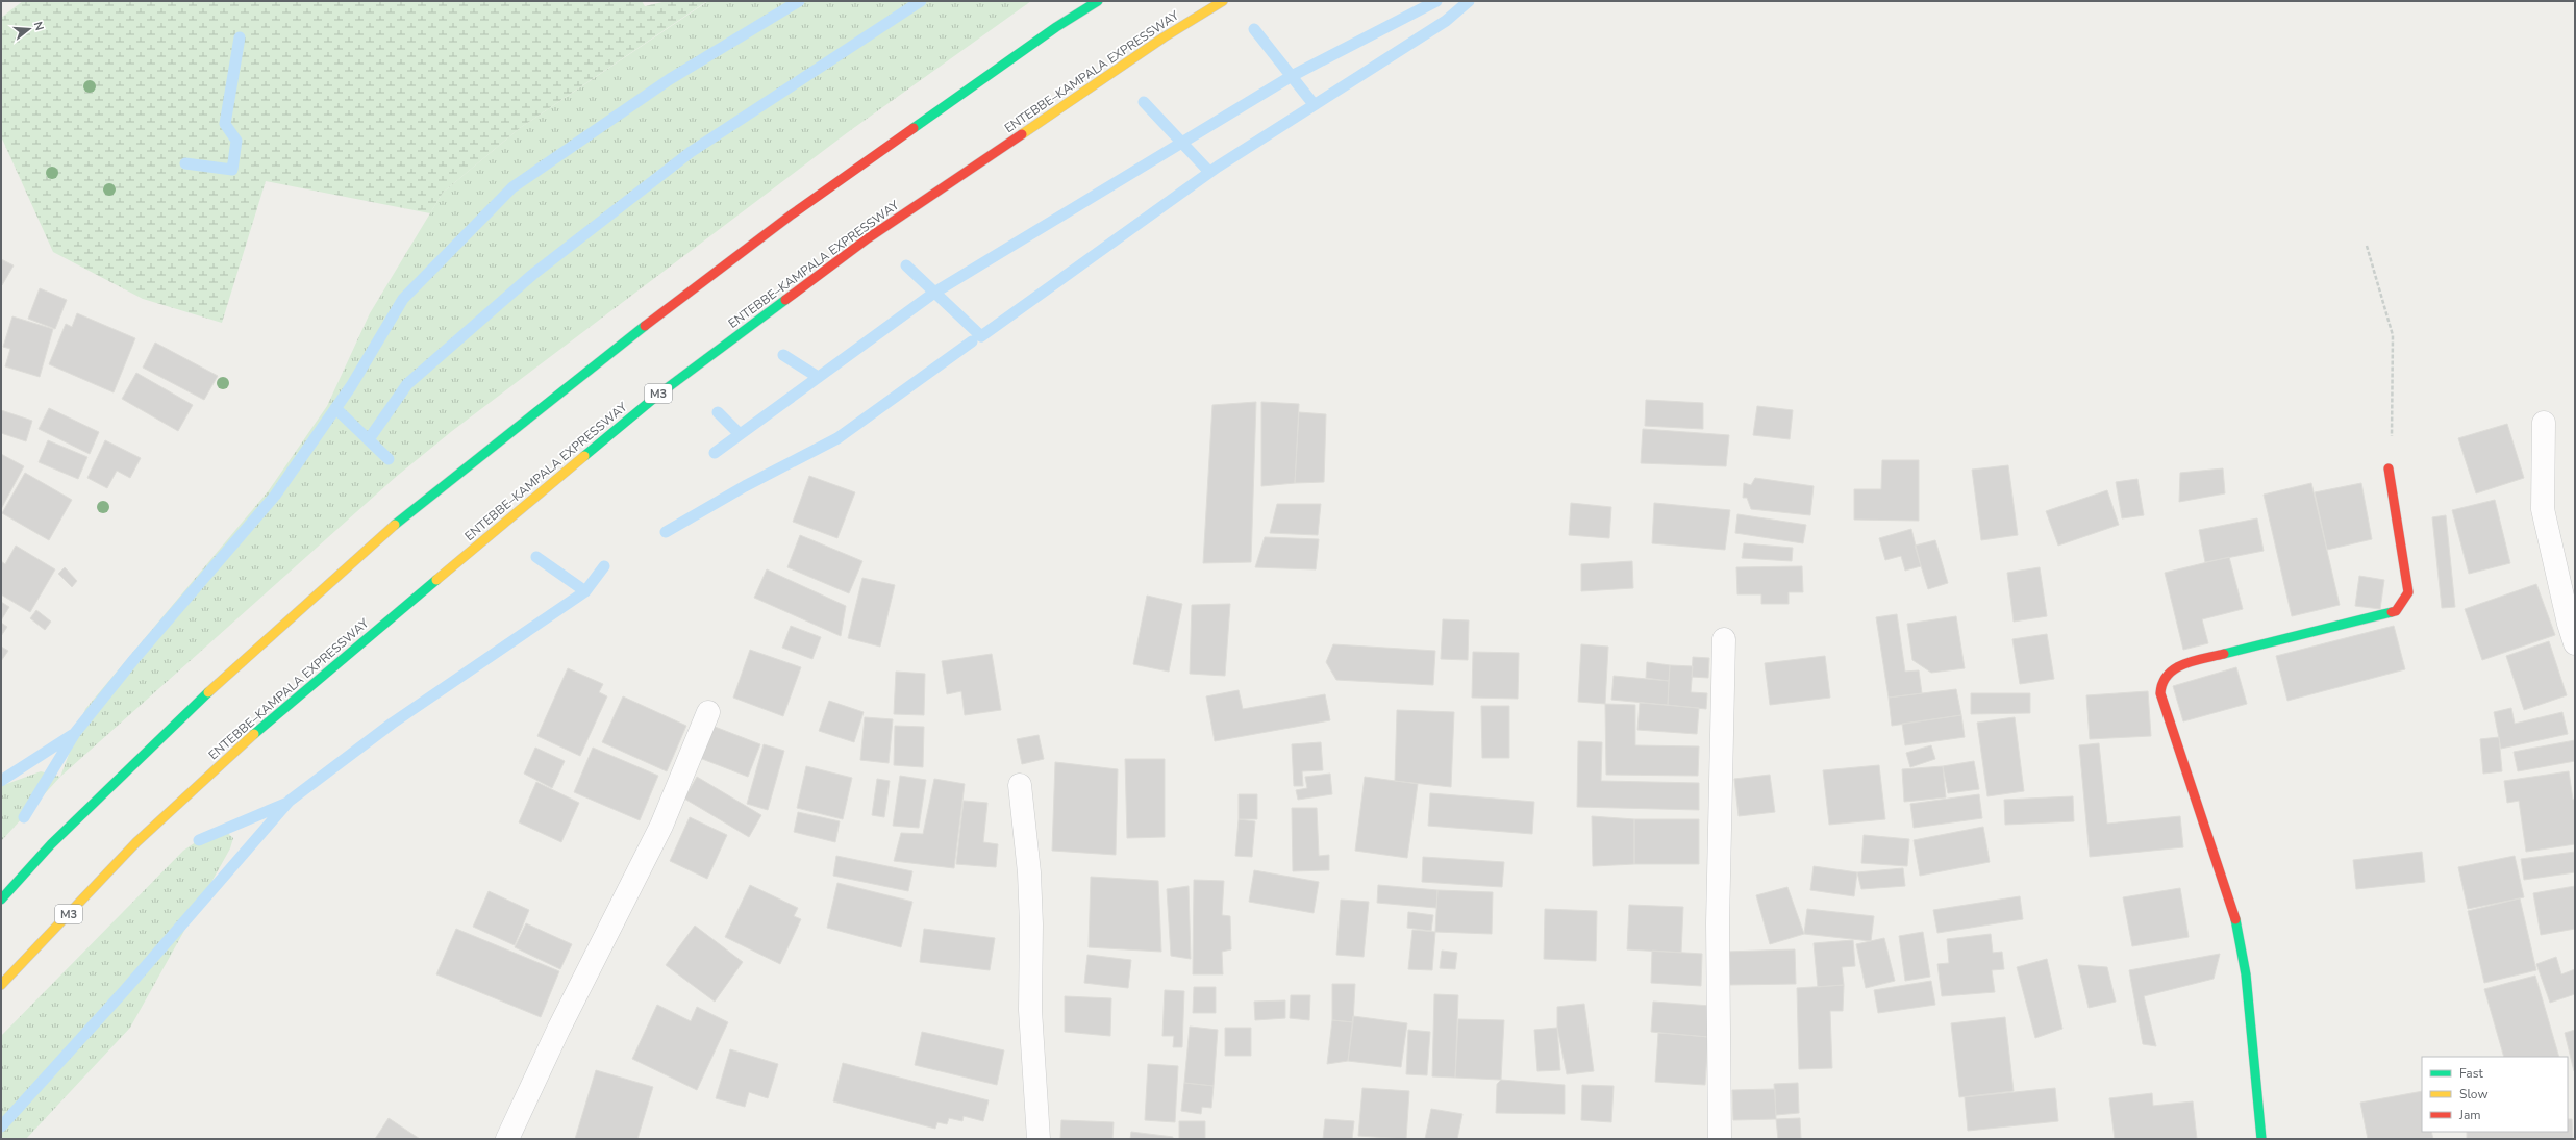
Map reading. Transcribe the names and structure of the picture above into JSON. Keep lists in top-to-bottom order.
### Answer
{
  "streets": {
    "main road": ["ENTEBBE–KAMPALA EXPRESSWAY", "M3"]
  },
  "legend": ["Fast", "Slow", "Jam"],
  "north": "right"
}
